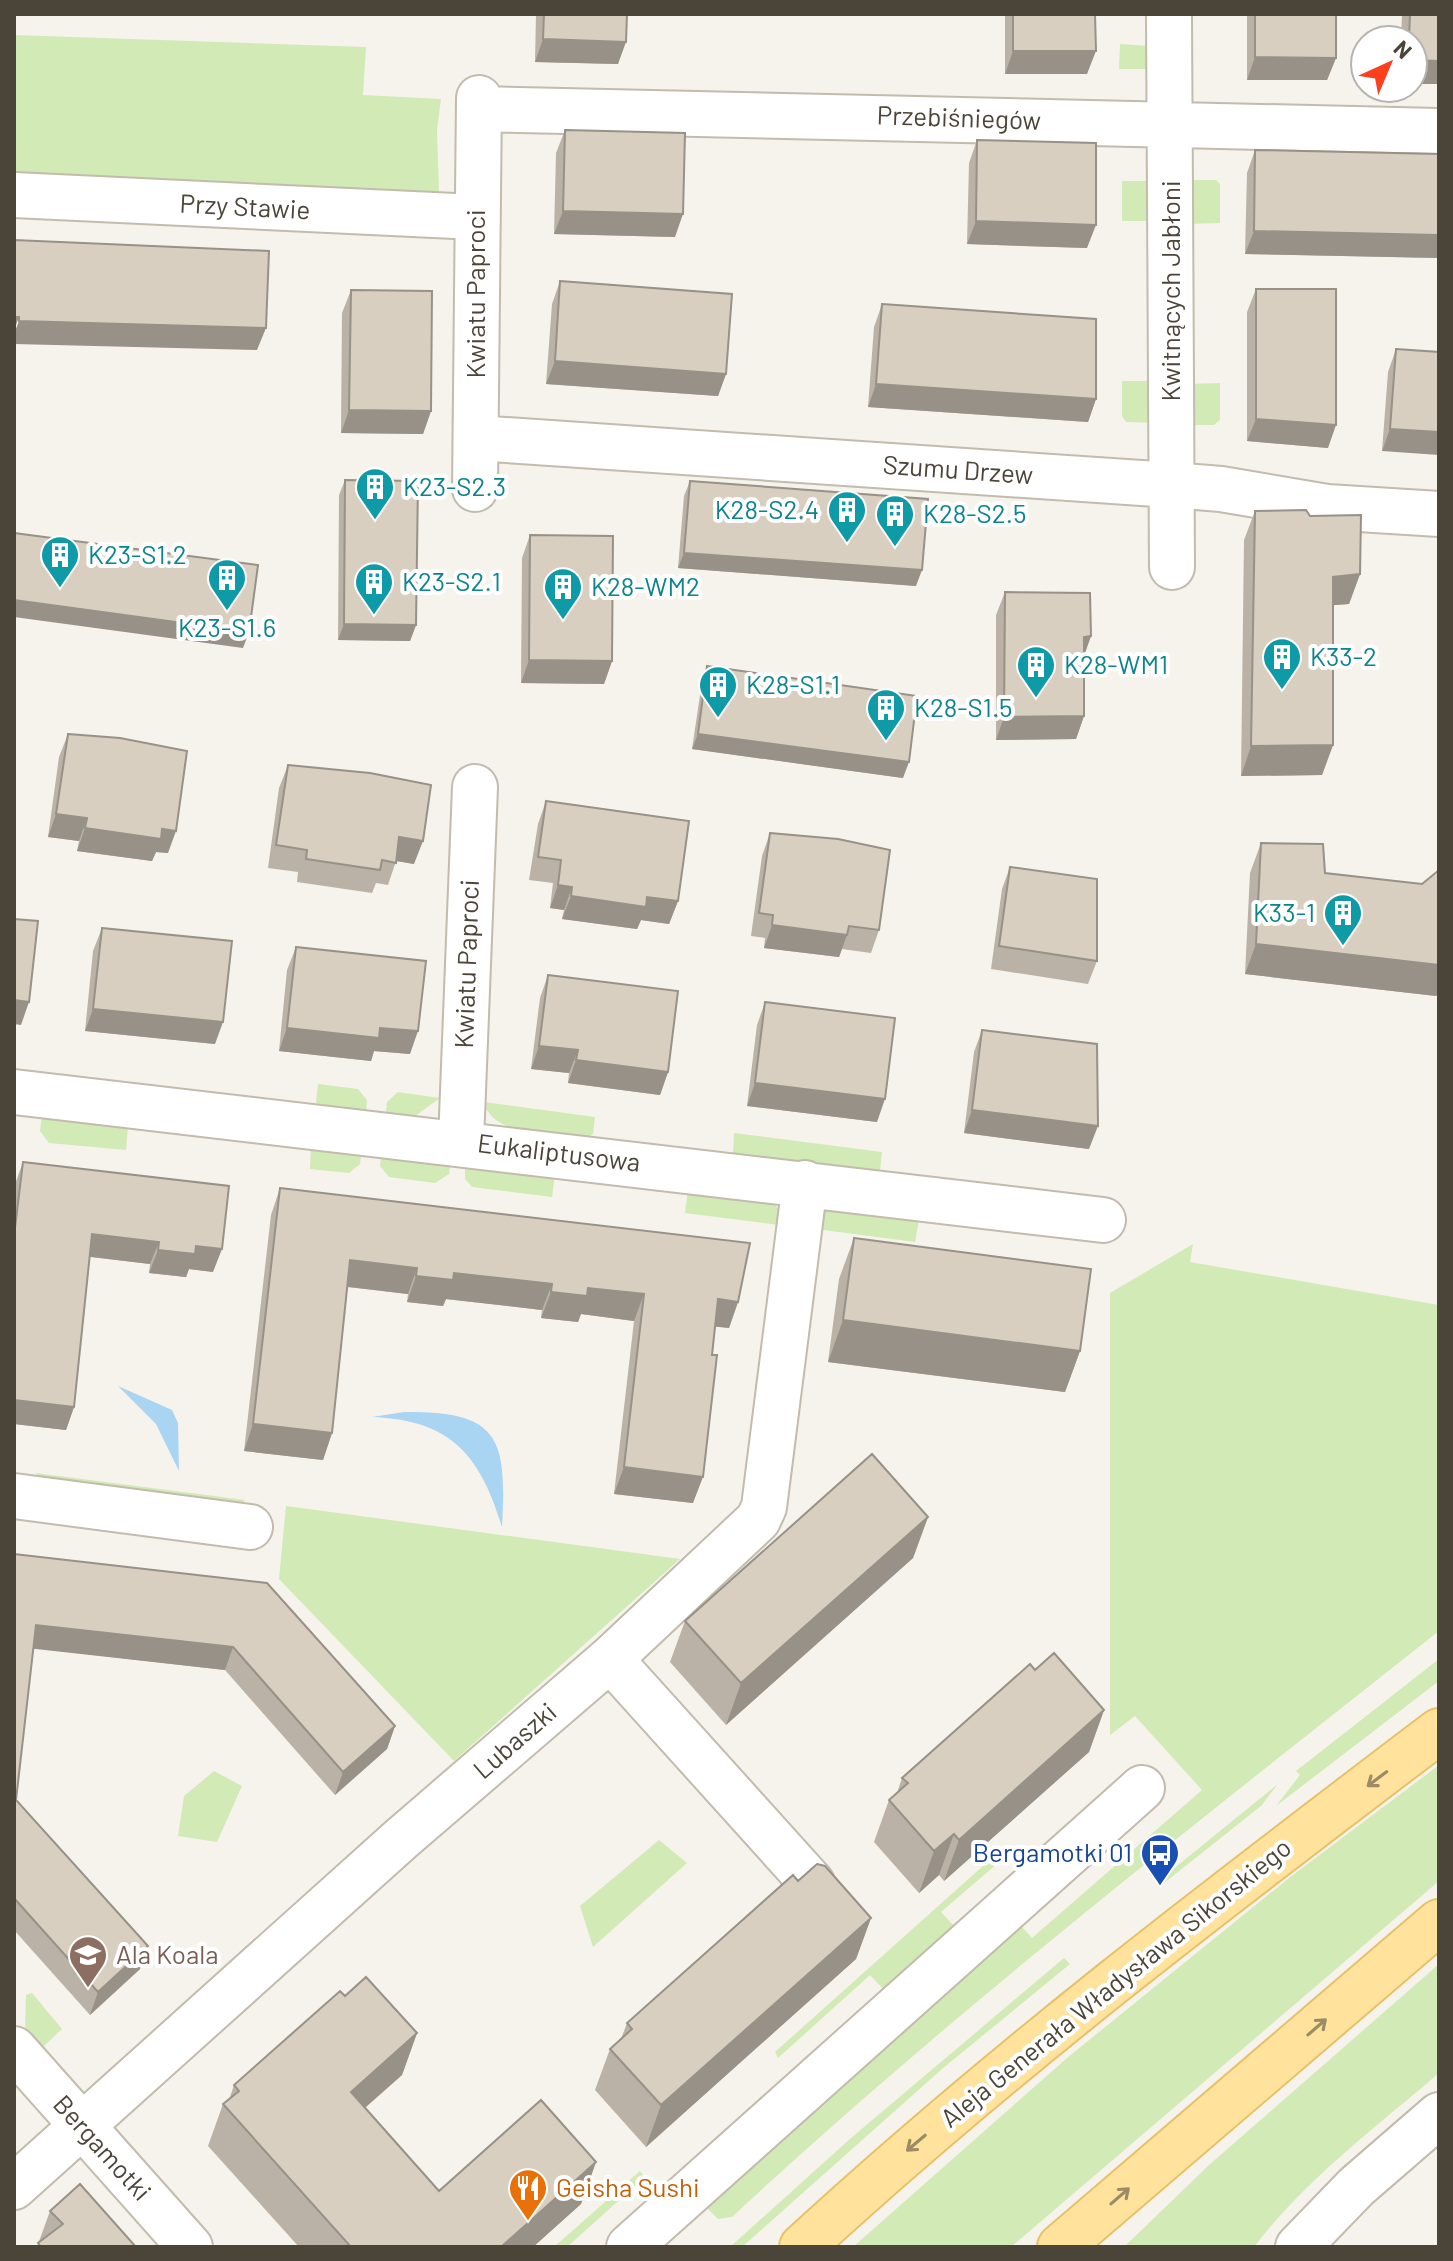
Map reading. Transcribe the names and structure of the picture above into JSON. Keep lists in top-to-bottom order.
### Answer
{
  "streets": {
    "main road": ["Aleja Generała Władysława Sikorskiego"],
    "street": [
      "Przebiśniegów",
      "Przy Stawie",
      "Kwitnących Jabłoni",
      "Kwiatu Paproci",
      "Szumu Drzew",
      "Eukaliptusowa",
      "Lubaszki",
      "Bergamotki"
    ]
  },
  "crossings": [
    ["Przebiśniegów", "Kwitnących Jabłoni"],
    ["Przebiśniegów", "Kwiatu Paproci"],
    ["Przy Stawie", "Kwiatu Paproci"],
    ["Kwitnących Jabłoni", "Szumu Drzew"],
    ["Kwiatu Paproci", "Szumu Drzew"],
    ["Kwiatu Paproci", "Eukaliptusowa"],
    ["Eukaliptusowa", "Lubaszki"],
    ["Lubaszki", "Bergamotki"]
  ],
  "places": {
    "building": [
      "K23-S2.3",
      "K28-S2.4",
      "K28-S2.5",
      "K23-S1.2",
      "K23-S1.6",
      "K23-S2.1",
      "K28-WM2",
      "K33-2",
      "K28-WM1",
      "K28-S1.1",
      "K28-S1.5",
      "K33-1"
    ],
    "bus stop": ["Bergamotki 01"],
    "school or university": ["Ala Koala"],
    "restaurant": ["Geisha Sushi"]
  },
  "north": "top right"
}
